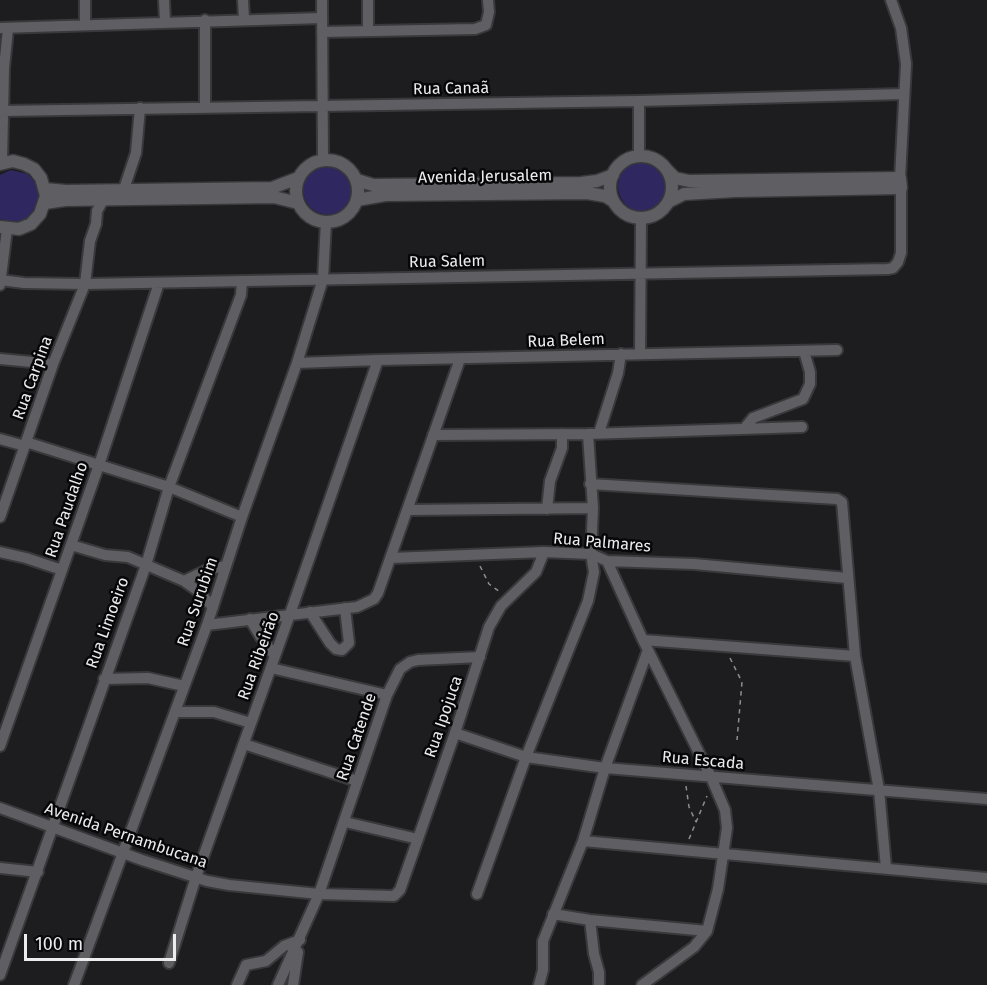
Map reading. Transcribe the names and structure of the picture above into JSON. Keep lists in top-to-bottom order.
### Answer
{
  "streets": {
    "street": [
      "Rua Canaã",
      "Avenida Jerusalem",
      "Rua Salem",
      "Rua Belem",
      "Rua Carpina",
      "Rua Paudalho",
      "Rua Palmares",
      "Rua Surubim",
      "Rua Limoeiro",
      "Rua Ribeirão",
      "Rua Ipojuca",
      "Rua Catende",
      "Rua Escada",
      "Avenida Pernambucana"
    ]
  },
  "crossings": [
    ["Avenida Jerusalem", "Rua Surubim"],
    ["Rua Salem", "Rua Carpina"],
    ["Rua Salem", "Rua Paudalho"],
    ["Rua Salem", "Rua Surubim"],
    ["Rua Salem", "Rua Limoeiro"],
    ["Rua Belem", "Rua Surubim"],
    ["Rua Belem", "Rua Ribeirão"],
    ["Rua Palmares", "Rua Ipojuca"],
    ["Rua Surubim", "Avenida Pernambucana"],
    ["Rua Limoeiro", "Avenida Pernambucana"],
    ["Rua Ribeirão", "Avenida Pernambucana"],
    ["Rua Ipojuca", "Rua Catende"],
    ["Rua Ipojuca", "Rua Escada"],
    ["Rua Ipojuca", "Avenida Pernambucana"],
    ["Rua Catende", "Avenida Pernambucana"]
  ],
  "scale_bar": "100 m"
}
